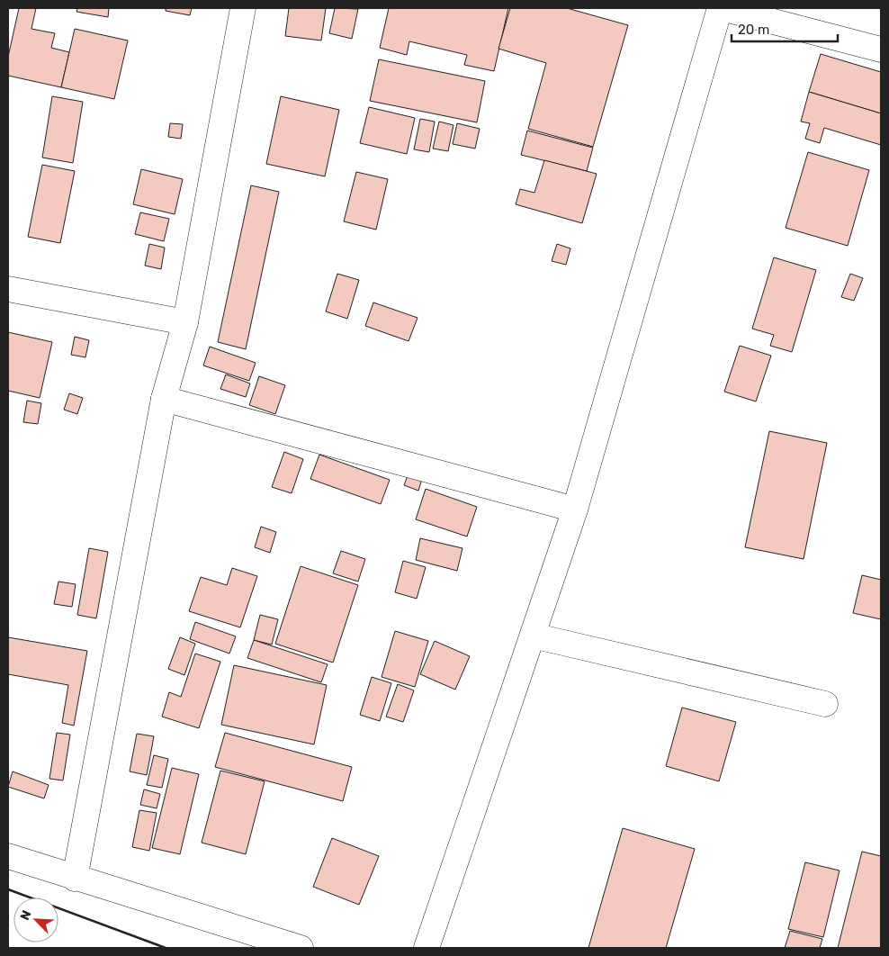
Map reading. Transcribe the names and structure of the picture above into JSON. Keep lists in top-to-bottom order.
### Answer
{
  "scale_bar": "20 m",
  "north": "top left"
}
